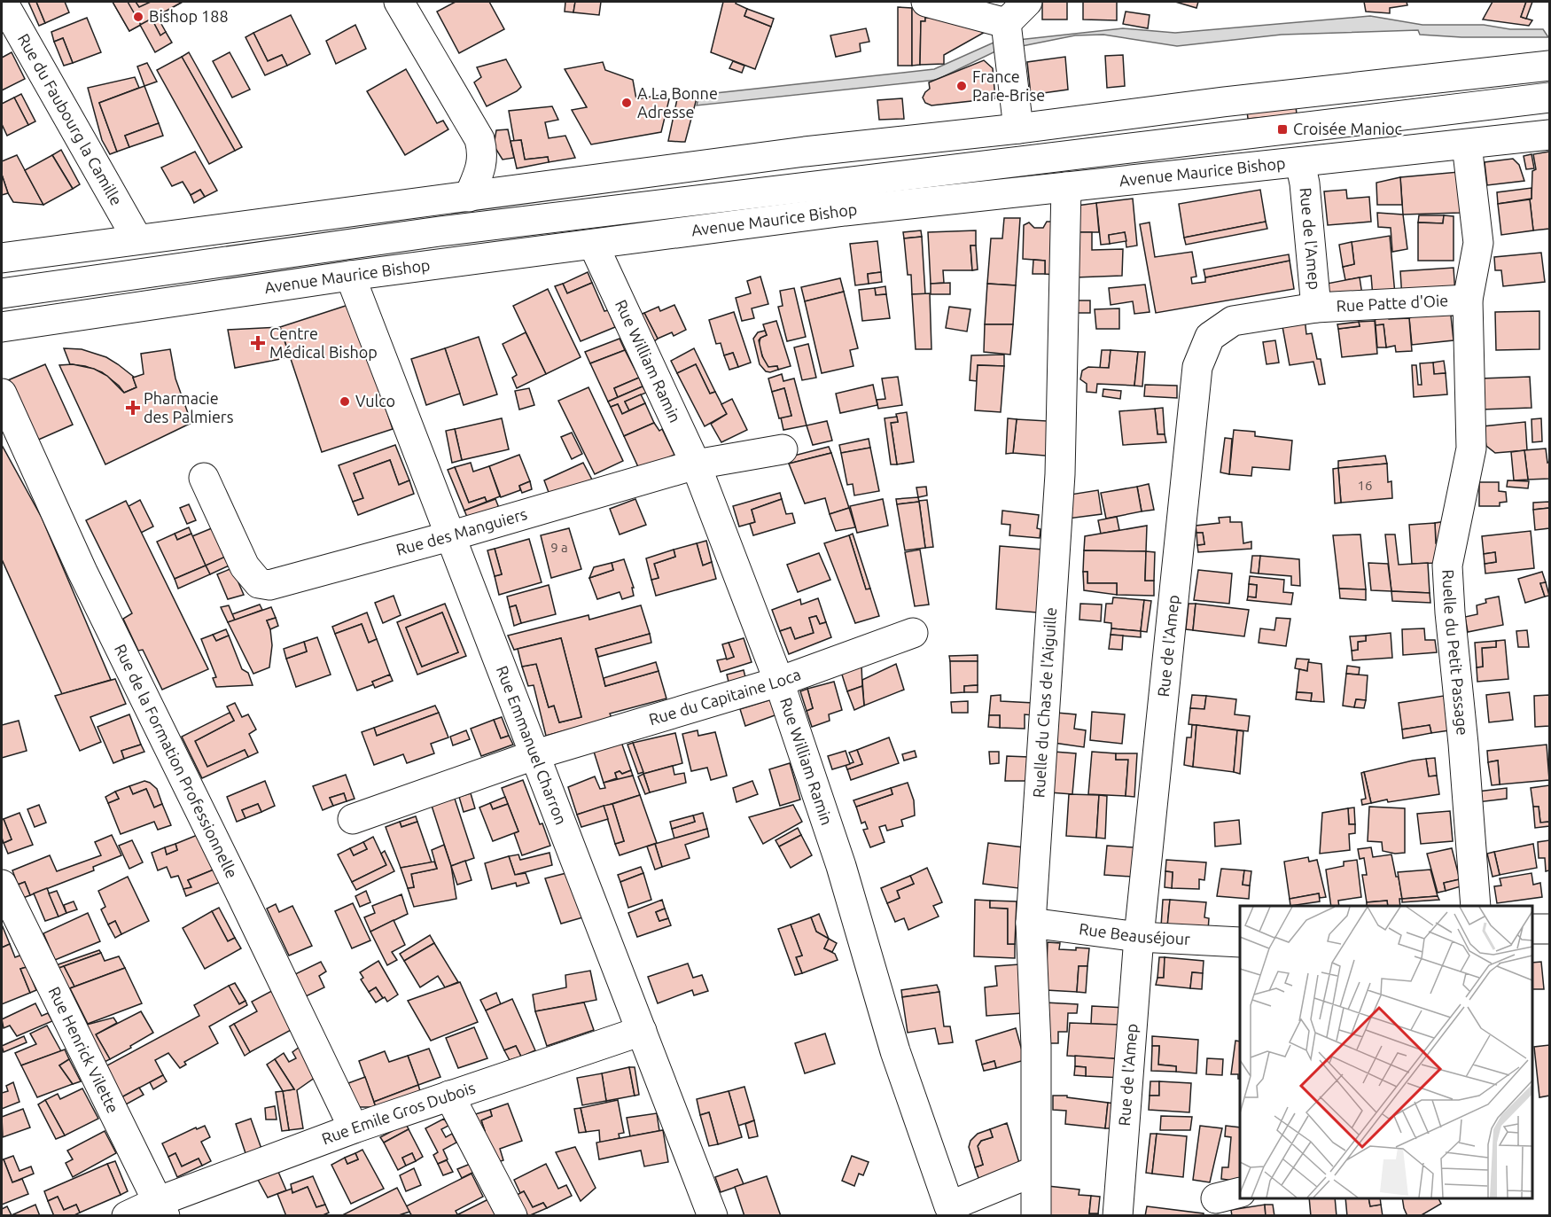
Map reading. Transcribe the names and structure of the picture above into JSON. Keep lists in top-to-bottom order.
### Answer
{
  "streets": {
    "street": [
      "Rue du Faubourg la Camille",
      "Avenue Maurice Bishop",
      "Rue de l'Amep",
      "Rue Patte d'Oie",
      "Rue William Ramin",
      "Rue des Manguiers",
      "Ruelle du Petit Passage",
      "Rue du Capitaine Loca",
      "Ruelle du Chas de l'Aiguille",
      "Rue Emmanuel Charron",
      "Rue de la Formation Professionnelle",
      "Rue Beauséjour",
      "Rue Henrick Vilette",
      "Rue Emile Gros Dubois"
    ]
  },
  "crossings": [
    ["Avenue Maurice Bishop", "Rue de l'Amep"],
    ["Avenue Maurice Bishop", "Rue William Ramin"],
    ["Avenue Maurice Bishop", "Ruelle du Petit Passage"],
    ["Avenue Maurice Bishop", "Ruelle du Chas de l'Aiguille"],
    ["Avenue Maurice Bishop", "Rue Emmanuel Charron"],
    ["Rue de l'Amep", "Rue Patte d'Oie"],
    ["Rue de l'Amep", "Rue Beauséjour"],
    ["Rue Patte d'Oie", "Ruelle du Petit Passage"],
    ["Rue William Ramin", "Rue des Manguiers"],
    ["Rue William Ramin", "Rue du Capitaine Loca"],
    ["Rue William Ramin", "Ruelle du Chas de l'Aiguille"],
    ["Rue des Manguiers", "Rue Emmanuel Charron"],
    ["Rue du Capitaine Loca", "Rue Emmanuel Charron"],
    ["Ruelle du Chas de l'Aiguille", "Rue Beauséjour"],
    ["Rue Emmanuel Charron", "Rue Emile Gros Dubois"],
    ["Rue de la Formation Professionnelle", "Rue Emile Gros Dubois"],
    ["Rue Henrick Vilette", "Rue Emile Gros Dubois"]
  ],
  "places": {
    "other": [
      "Bishop 188",
      "France Pare-Brise",
      "A La Bonne Adresse",
      "Vulco"
    ],
    "transit": ["Croisée Manioc"],
    "health": ["Centre Médical Bishop", "Pharmacie des Palmiers"]
  },
  "house_numbers": ["16", "9 a"]
}
